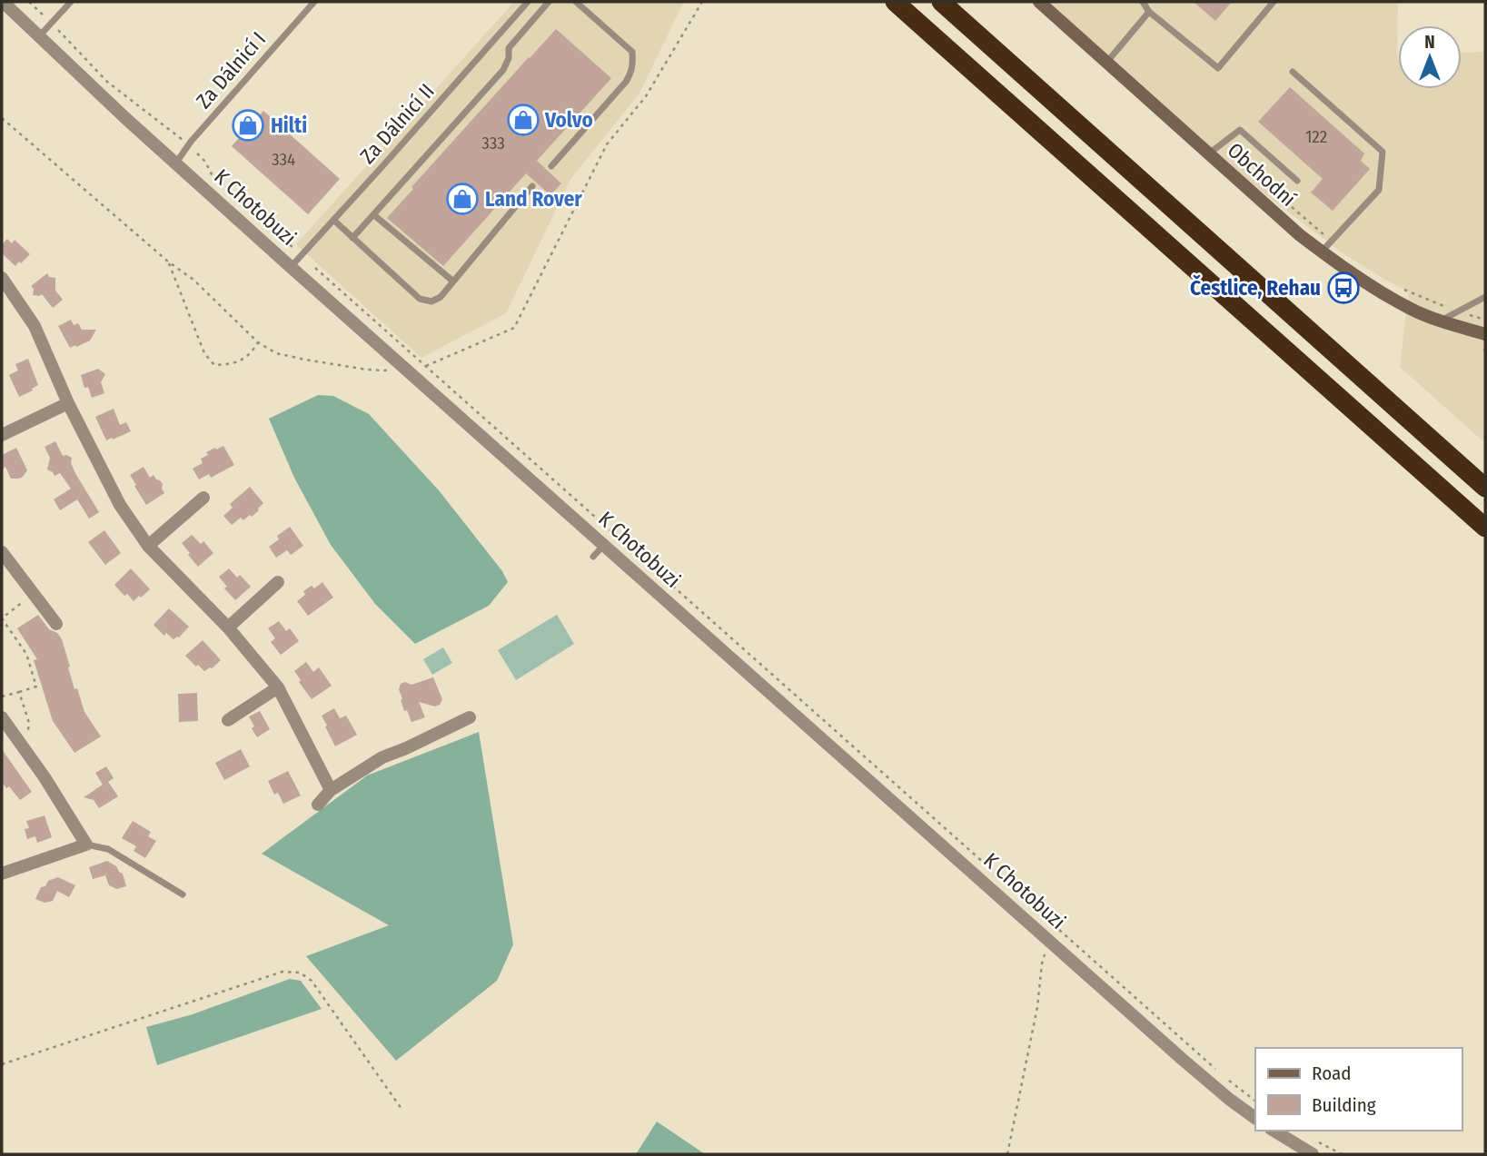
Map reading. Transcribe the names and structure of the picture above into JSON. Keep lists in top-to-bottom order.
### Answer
{
  "streets": {
    "street": ["Obchodní", "K Chotobuzi"],
    "lane": ["Za Dálnicí I", "Za Dálnicí II"]
  },
  "crossings": [
    ["Za Dálnicí I", "K Chotobuzi"],
    ["Za Dálnicí II", "K Chotobuzi"]
  ],
  "places": {
    "shop": ["Volvo", "Hilti", "Land Rover"],
    "bus stop": ["Čestlice, Rehau"]
  },
  "house_numbers": ["122", "333", "334"],
  "legend": ["Road", "Building"],
  "north": "top"
}
